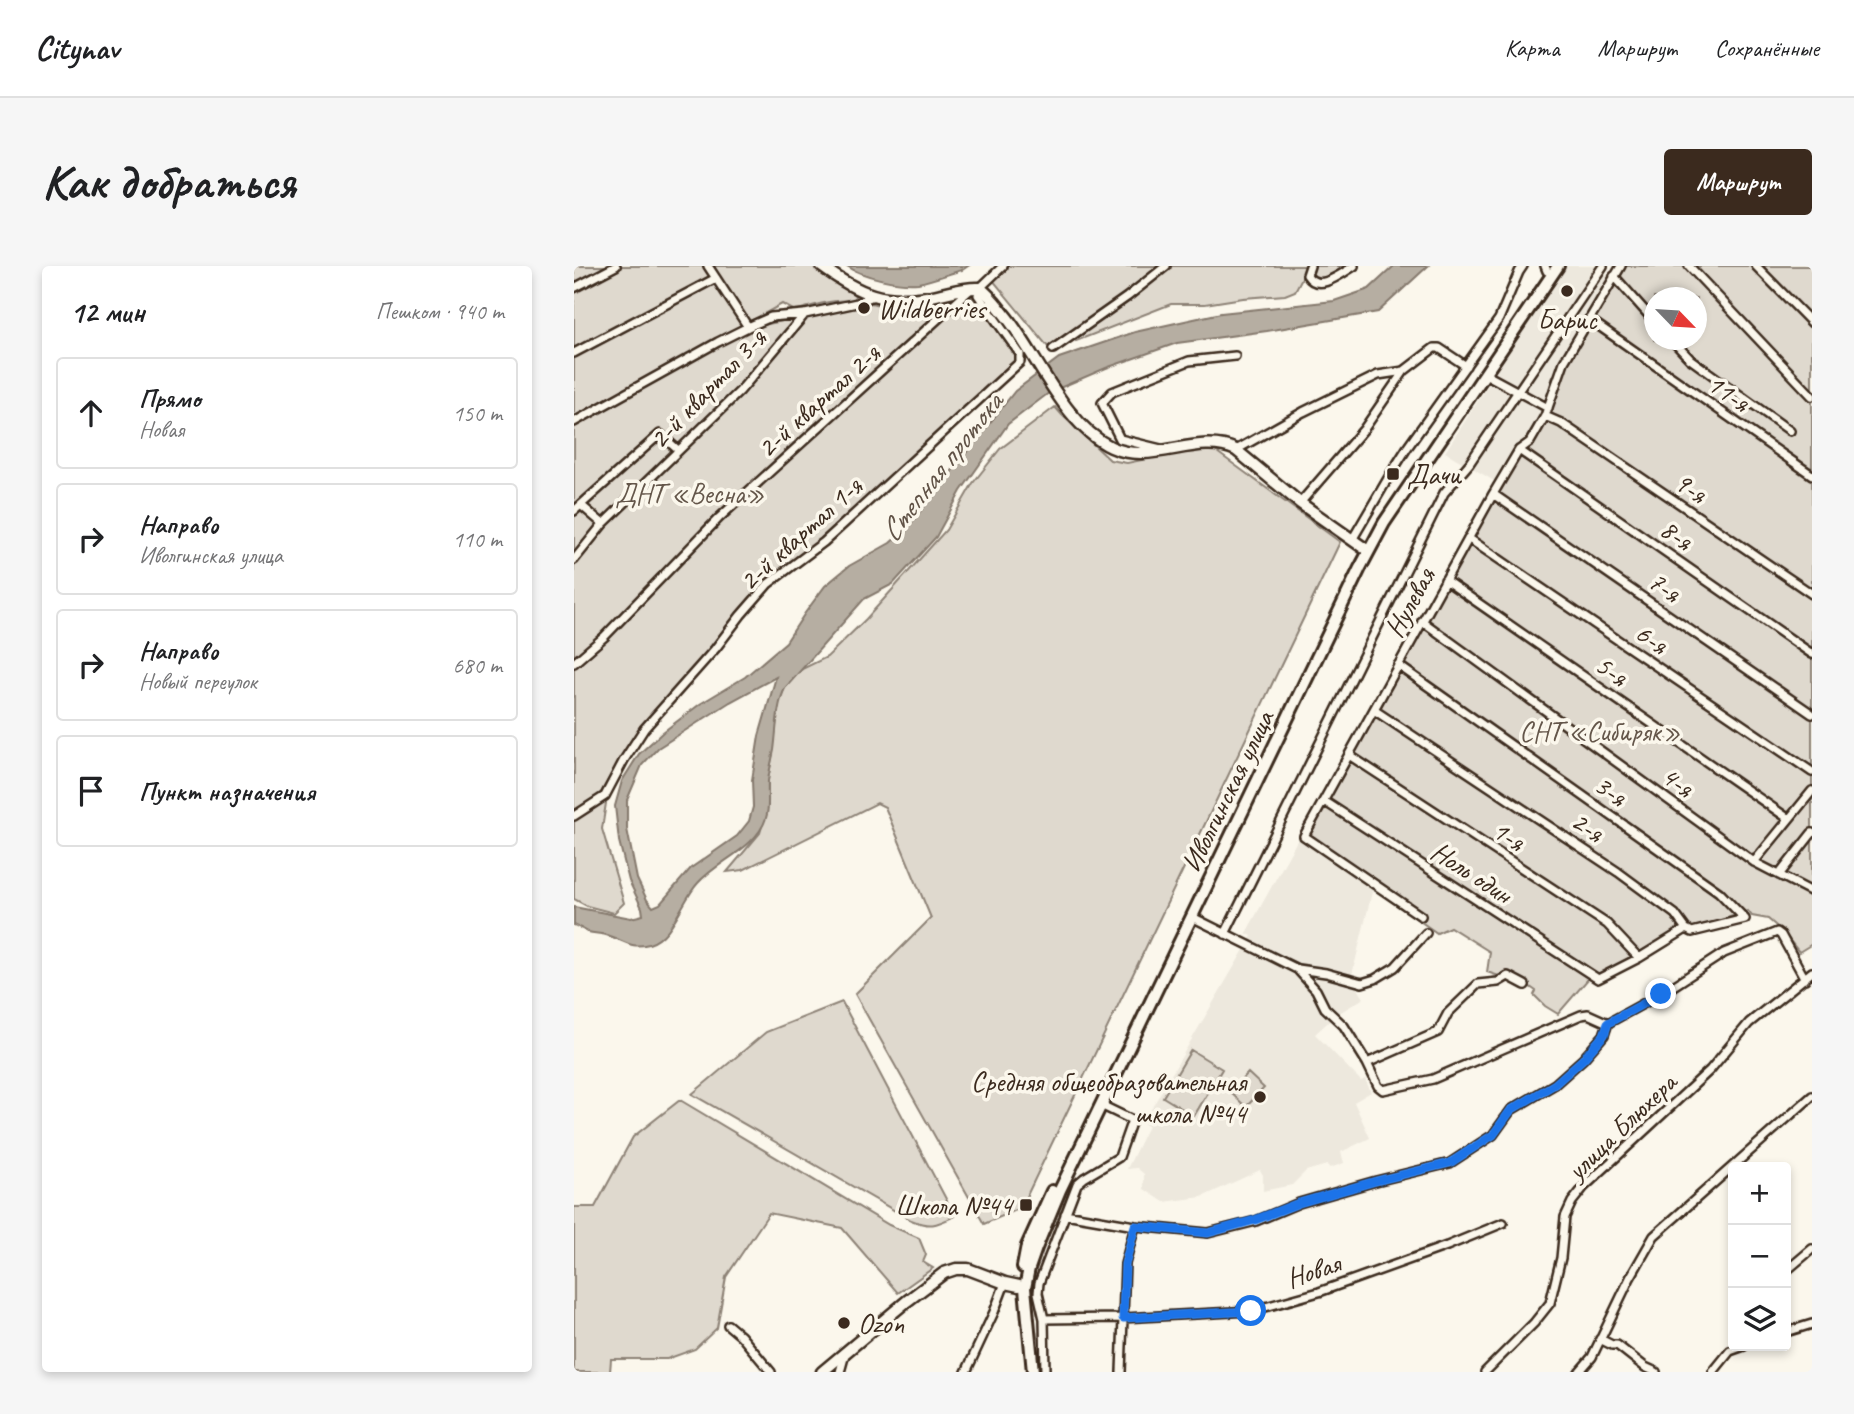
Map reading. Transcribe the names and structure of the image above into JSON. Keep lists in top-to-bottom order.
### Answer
{
  "streets": {
    "main road": ["Иволгинская улица"],
    "street": [
      "2-й квартал 3-я",
      "11-я",
      "2-й квартал 2-я",
      "9-я",
      "2-й квартал 1-я",
      "8-я",
      "7-я",
      "Нулевая",
      "6-я",
      "5-я",
      "4-я",
      "3-я",
      "2-я",
      "1-я",
      "Ноль один",
      "улица Блюхера",
      "Новая"
    ]
  },
  "crossings": [
    ["11-я", "Нулевая"],
    ["2-й квартал 2-я", "2-й квартал 1-я"],
    ["9-я", "Нулевая"],
    ["9-я", "Иволгинская улица"],
    ["8-я", "Нулевая"],
    ["7-я", "Нулевая"],
    ["Нулевая", "6-я"],
    ["Нулевая", "5-я"],
    ["Нулевая", "4-я"],
    ["Нулевая", "3-я"],
    ["Нулевая", "2-я"],
    ["Нулевая", "1-я"],
    ["Нулевая", "Ноль один"],
    ["3-я", "2-я"],
    ["1-я", "Ноль один"]
  ],
  "water": ["Степная протока"],
  "parks": ["ДНТ «Весна»", "СНТ «Сибиряк»"],
  "places": {
    "other": [
      "Барис",
      "Wildberries",
      "Средняя общеобразовательная школа №44",
      "Ozon"
    ],
    "transit": ["Дачи", "Школа №44"]
  },
  "north": "bottom right",
  "page": {
    "header": "Citynav",
    "nav": ["Карта", "Маршрут", "Сохранённые"],
    "buttons": "Маршрут",
    "title": "Как добраться",
    "heading": ["12 мин", "Пешком · 940 m"],
    "list": [
      ["Прямо", "Новая", "150 m"],
      ["Направо", "Иволгинская улица", "110 m"],
      ["Направо", "Новый переулок", "680 m"],
      "Пункт назначения"
    ],
    "map_buttons": ["+", "−"]
  }
}
